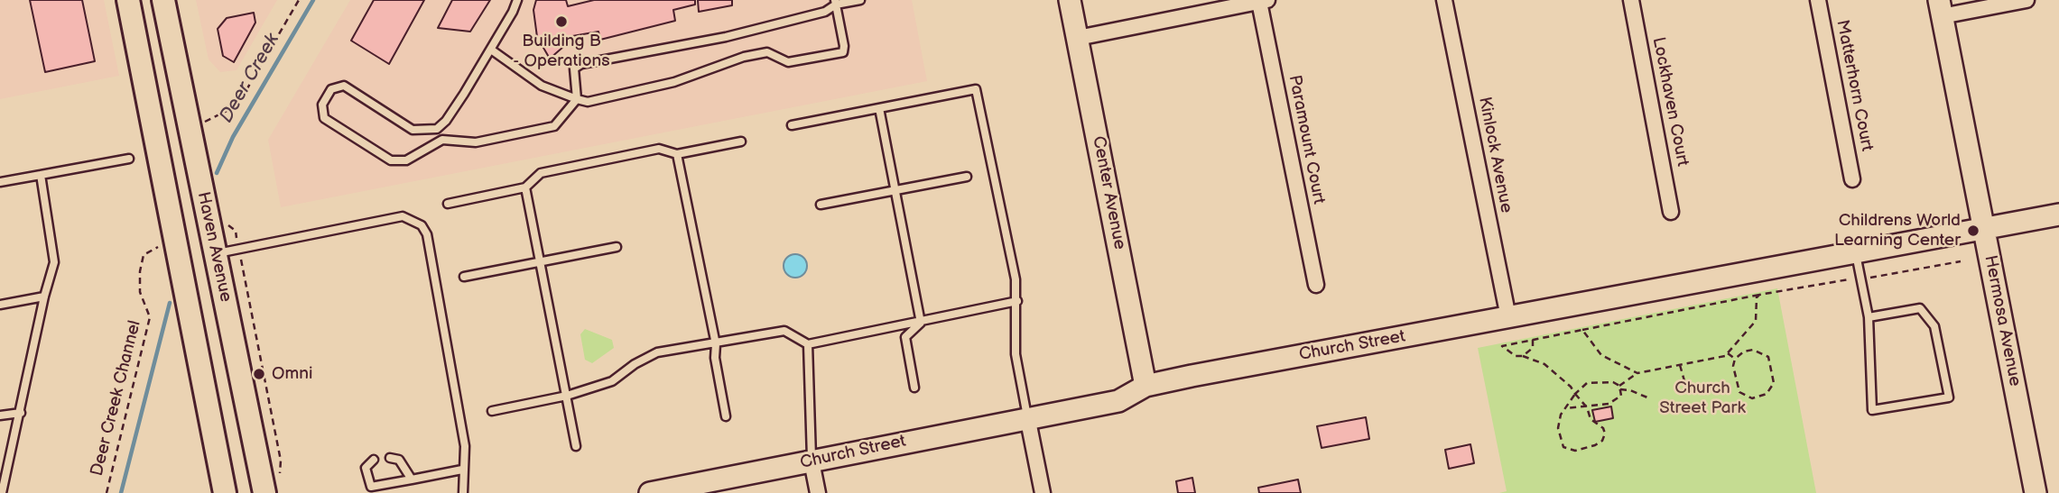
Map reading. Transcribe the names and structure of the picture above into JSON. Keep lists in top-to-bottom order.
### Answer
{
  "streets": {
    "main road": ["Haven Avenue"],
    "street": [
      "Matterhorn Court",
      "Lockhaven Court",
      "Paramount Court",
      "Kinlock Avenue",
      "Center Avenue",
      "Hermosa Avenue",
      "Church Street"
    ],
    "path": ["Deer Creek Channel"]
  },
  "crossings": [
    ["Kinlock Avenue", "Church Street"],
    ["Center Avenue", "Church Street"],
    ["Hermosa Avenue", "Church Street"]
  ],
  "water": ["Deer Creek"],
  "parks": ["Church Street Park"],
  "places": ["Building B - Operations", "Childrens World Learning Center", "Omni"]
}
